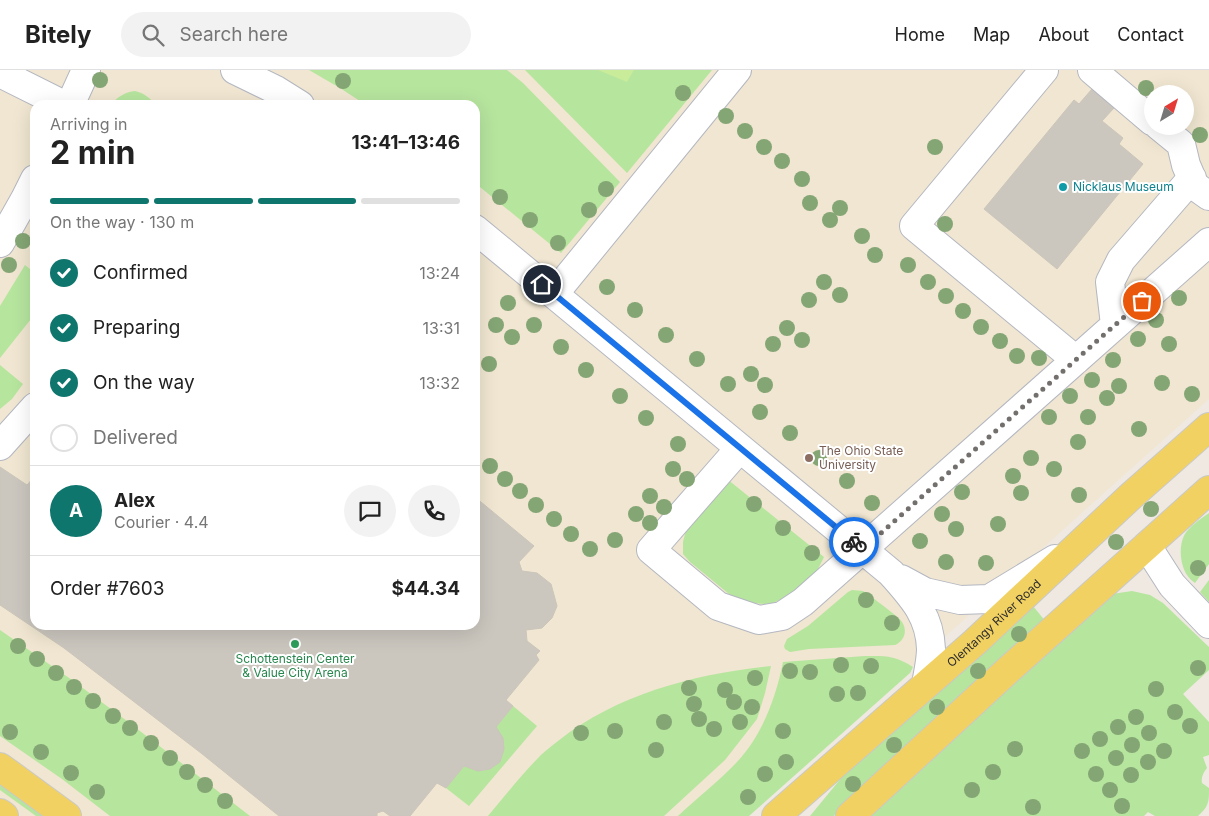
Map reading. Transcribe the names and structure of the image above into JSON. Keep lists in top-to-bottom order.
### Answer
{
  "streets": {
    "main road": ["Olentangy River Road"]
  },
  "places": ["Nicklaus Museum", "The Ohio State University", "Schottenstein Center & Value City Arena"],
  "north": "top right",
  "page": {
    "header": "Bitely",
    "search": "Search here",
    "nav": [
      "Home",
      "Map",
      "About",
      "Contact"
    ],
    "heading": ["2 min", "Arriving in", "13:41–13:46"],
    "panel": [
      "Alex",
      "Courier · 4.4",
      "Order #7603",
      "$44.34"
    ],
    "bar": "On the way · 130 m",
    "list": [
      ["Confirmed", "13:24"],
      ["Preparing", "13:31"],
      ["On the way", "13:32"],
      "Delivered"
    ],
    "round": "A"
  }
}
